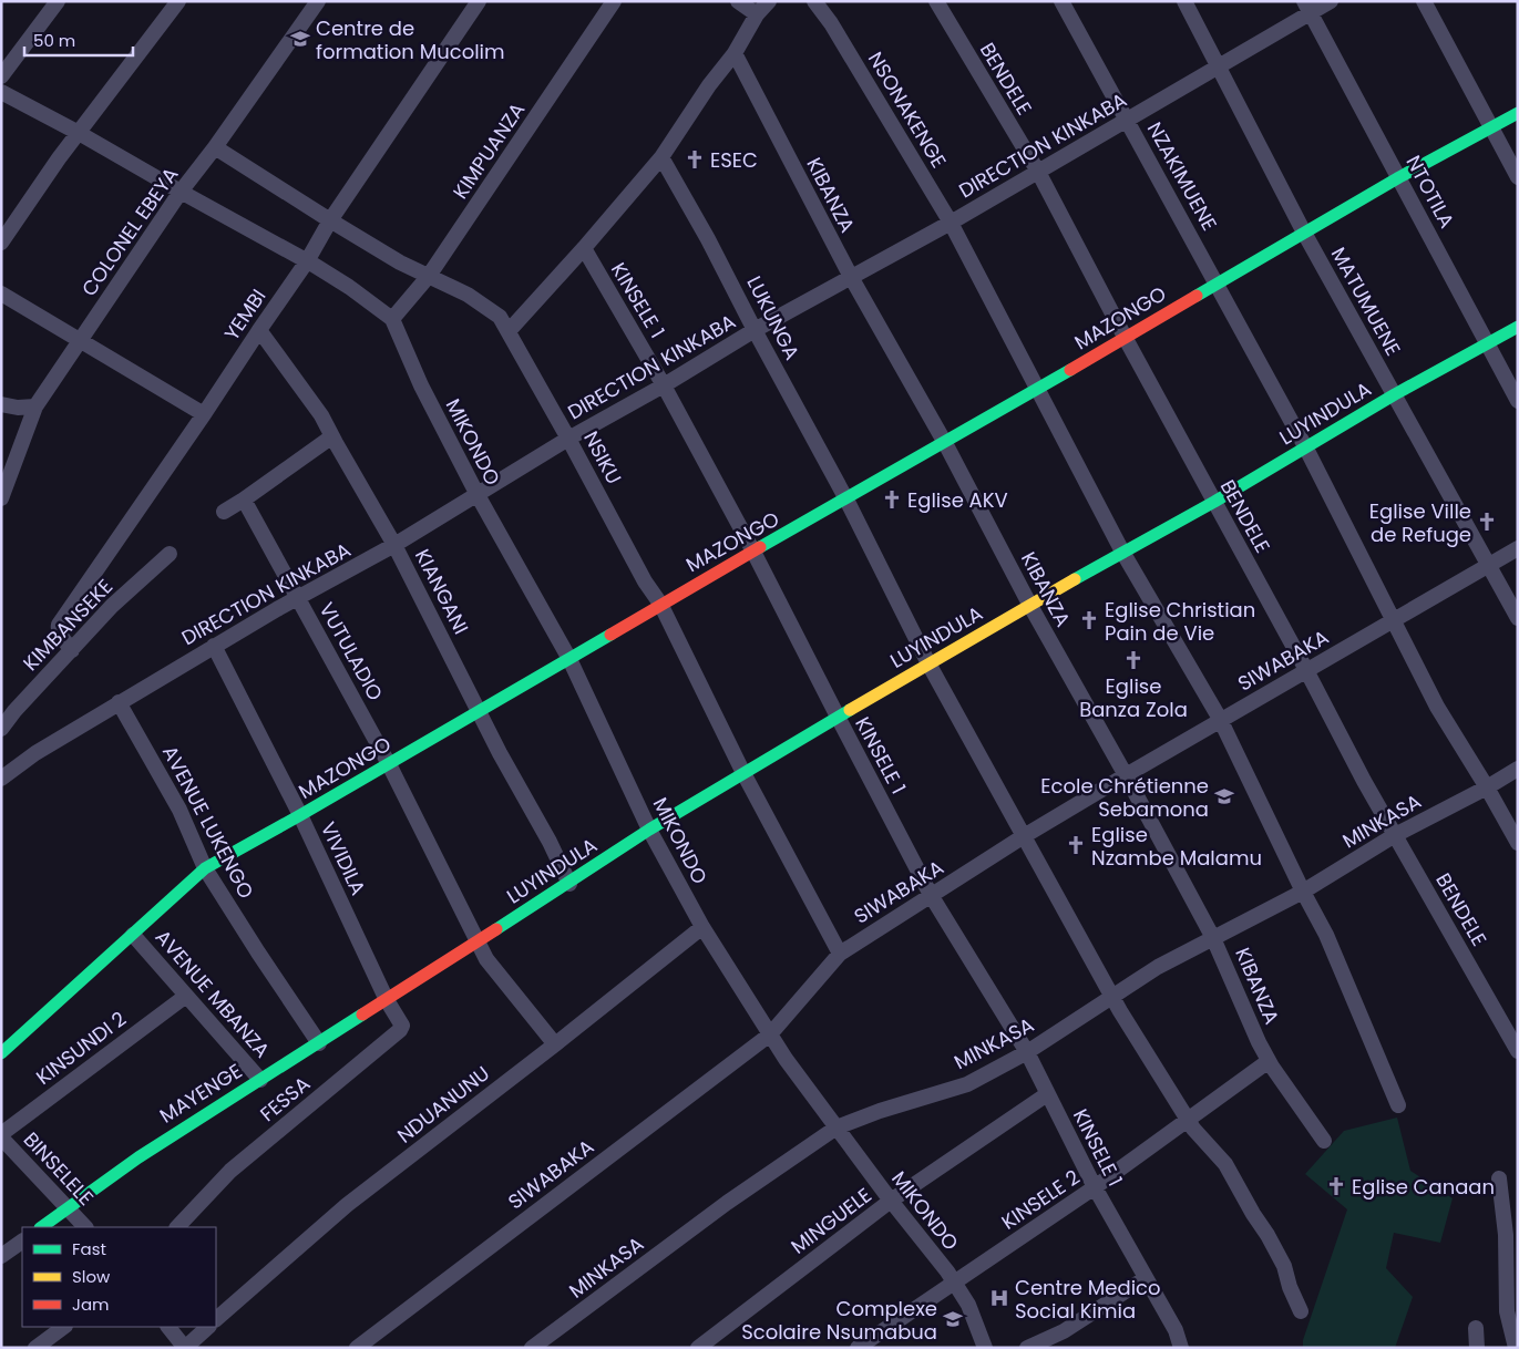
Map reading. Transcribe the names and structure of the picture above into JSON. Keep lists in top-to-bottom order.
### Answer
{
  "streets": {
    "street": [
      "BENDELE",
      "NSONAKENGE",
      "DIRECTION KINKABA",
      "KIMPUANZA",
      "NZAKIMUENE",
      "NTOTILA",
      "KIBANZA",
      "COLONEL EBEYA",
      "KINSELE 1",
      "MATUMUENE",
      "YEMBI",
      "LUKUNGA",
      "MAZONGO",
      "LUYINDULA",
      "MIKONDO",
      "NSIKU",
      "KIANGANI",
      "KIMBANSEKE",
      "VUTULADIO",
      "SIWABAKA",
      "MINKASA",
      "AVENUE LUKENGO",
      "VIVIDILA",
      "AVENUE MBANZA",
      "KINSUNDI 2",
      "MAYENGE",
      "FESSA",
      "NDUANUNU",
      "BINSELELE",
      "KINSELE 2",
      "MINGUELE"
    ]
  },
  "crossings": [
    ["BENDELE", "DIRECTION KINKABA"],
    ["BENDELE", "MAZONGO"],
    ["BENDELE", "LUYINDULA"],
    ["BENDELE", "SIWABAKA"],
    ["BENDELE", "MINKASA"],
    ["NSONAKENGE", "DIRECTION KINKABA"],
    ["NSONAKENGE", "MAZONGO"],
    ["NSONAKENGE", "LUYINDULA"],
    ["NSONAKENGE", "SIWABAKA"],
    ["NSONAKENGE", "MINKASA"],
    ["DIRECTION KINKABA", "NZAKIMUENE"],
    ["DIRECTION KINKABA", "NTOTILA"],
    ["DIRECTION KINKABA", "KIBANZA"],
    ["DIRECTION KINKABA", "KINSELE 1"],
    ["DIRECTION KINKABA", "MATUMUENE"],
    ["DIRECTION KINKABA", "LUKUNGA"],
    ["DIRECTION KINKABA", "MIKONDO"],
    ["DIRECTION KINKABA", "NSIKU"],
    ["DIRECTION KINKABA", "KIANGANI"],
    ["DIRECTION KINKABA", "VUTULADIO"],
    ["DIRECTION KINKABA", "AVENUE LUKENGO"],
    ["DIRECTION KINKABA", "VIVIDILA"],
    ["KIMPUANZA", "MIKONDO"],
    ["KIMPUANZA", "NSIKU"],
    ["NZAKIMUENE", "MAZONGO"],
    ["NZAKIMUENE", "LUYINDULA"],
    ["NZAKIMUENE", "SIWABAKA"],
    ["NZAKIMUENE", "MINKASA"],
    ["NTOTILA", "MAZONGO"],
    ["NTOTILA", "LUYINDULA"],
    ["KIBANZA", "MAZONGO"],
    ["KIBANZA", "LUYINDULA"],
    ["KIBANZA", "SIWABAKA"],
    ["KIBANZA", "MINKASA"],
    ["KIBANZA", "KINSELE 2"],
    ["COLONEL EBEYA", "NSIKU"],
    ["KINSELE 1", "MAZONGO"],
    ["KINSELE 1", "LUYINDULA"],
    ["KINSELE 1", "SIWABAKA"],
    ["KINSELE 1", "MINKASA"],
    ["KINSELE 1", "KINSELE 2"],
    ["KINSELE 1", "MINGUELE"],
    ["MATUMUENE", "MAZONGO"],
    ["MATUMUENE", "LUYINDULA"],
    ["MATUMUENE", "SIWABAKA"],
    ["YEMBI", "NSIKU"],
    ["YEMBI", "KIANGANI"],
    ["YEMBI", "KIMBANSEKE"],
    ["LUKUNGA", "MAZONGO"],
    ["LUKUNGA", "LUYINDULA"],
    ["LUKUNGA", "SIWABAKA"],
    ["LUKUNGA", "MINKASA"],
    ["LUKUNGA", "KINSELE 2"],
    ["MAZONGO", "MIKONDO"],
    ["MAZONGO", "NSIKU"],
    ["MAZONGO", "KIANGANI"],
    ["MAZONGO", "VUTULADIO"],
    ["MAZONGO", "AVENUE LUKENGO"],
    ["MAZONGO", "VIVIDILA"],
    ["MAZONGO", "AVENUE MBANZA"],
    ["LUYINDULA", "MIKONDO"],
    ["LUYINDULA", "NSIKU"],
    ["LUYINDULA", "KIANGANI"],
    ["LUYINDULA", "VUTULADIO"],
    ["LUYINDULA", "VIVIDILA"],
    ["LUYINDULA", "MAYENGE"],
    ["LUYINDULA", "FESSA"],
    ["MIKONDO", "SIWABAKA"],
    ["MIKONDO", "MINKASA"],
    ["MIKONDO", "NDUANUNU"],
    ["MIKONDO", "KINSELE 2"],
    ["MIKONDO", "MINGUELE"],
    ["NSIKU", "SIWABAKA"],
    ["VUTULADIO", "NDUANUNU"],
    ["AVENUE LUKENGO", "MAYENGE"],
    ["VIVIDILA", "MAYENGE"],
    ["VIVIDILA", "FESSA"],
    ["AVENUE MBANZA", "KINSUNDI 2"],
    ["AVENUE MBANZA", "MAYENGE"],
    ["KINSUNDI 2", "BINSELELE"],
    ["MAYENGE", "FESSA"],
    ["MAYENGE", "BINSELELE"]
  ],
  "places": {
    "school or university": ["Centre de formation Mucolim", "Ecole Chrétienne Sebamona", "Complexe Scolaire Nsumabua"],
    "church": [
      "ESEC",
      "Eglise AKV",
      "Eglise Ville de Refuge",
      "Eglise Christian Pain de Vie",
      "Eglise Banza Zola",
      "Eglise Nzambe Malamu",
      "Eglise Canaan"
    ],
    "hospital": ["Centre Medico Social Kimia"]
  },
  "legend": ["Fast", "Slow", "Jam"],
  "scale_bar": "50 m"
}
